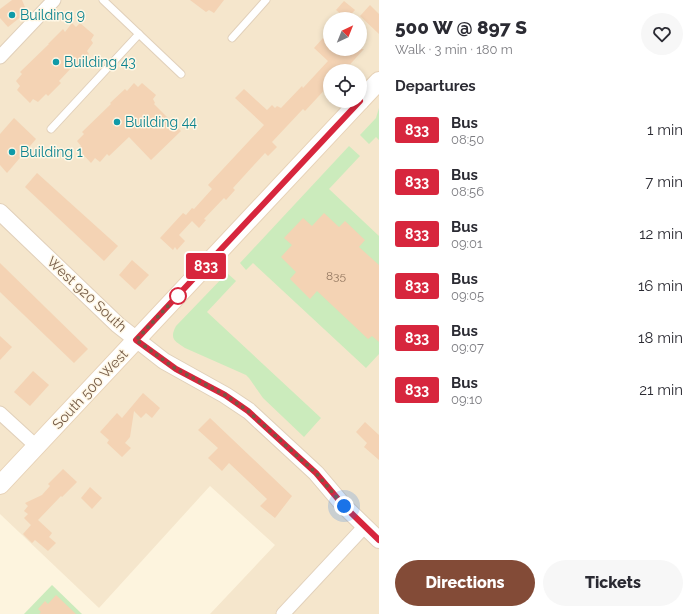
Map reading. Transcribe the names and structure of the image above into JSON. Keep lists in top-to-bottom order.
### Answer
{
  "streets": {
    "main road": ["South 500 West"],
    "street": ["West 920 South"]
  },
  "crossings": [
    ["West 920 South", "South 500 West"]
  ],
  "places": [
    "Building 9",
    "Building 43",
    "Building 44",
    "Building 1"
  ],
  "lines": ["bus line 833"],
  "house_numbers": ["835"],
  "north": "top right",
  "page": {
    "on_map": "833",
    "heading": [
      ["500 W @ 897 S", "Walk · 3 min · 180 m"],
      "Departures"
    ],
    "list": [
      {
        "mark": "833",
        "name": "Bus",
        "note": "08:50",
        "value": "1 min"
      },
      {
        "mark": "833",
        "name": "Bus",
        "note": "08:56",
        "value": "7 min"
      },
      {
        "mark": "833",
        "name": "Bus",
        "note": "09:01",
        "value": "12 min"
      },
      {
        "mark": "833",
        "name": "Bus",
        "note": "09:05",
        "value": "16 min"
      },
      {
        "mark": "833",
        "name": "Bus",
        "note": "09:07",
        "value": "18 min"
      },
      {
        "mark": "833",
        "name": "Bus",
        "note": "09:10",
        "value": "21 min"
      }
    ],
    "buttons": ["Directions", "Tickets"]
  }
}
